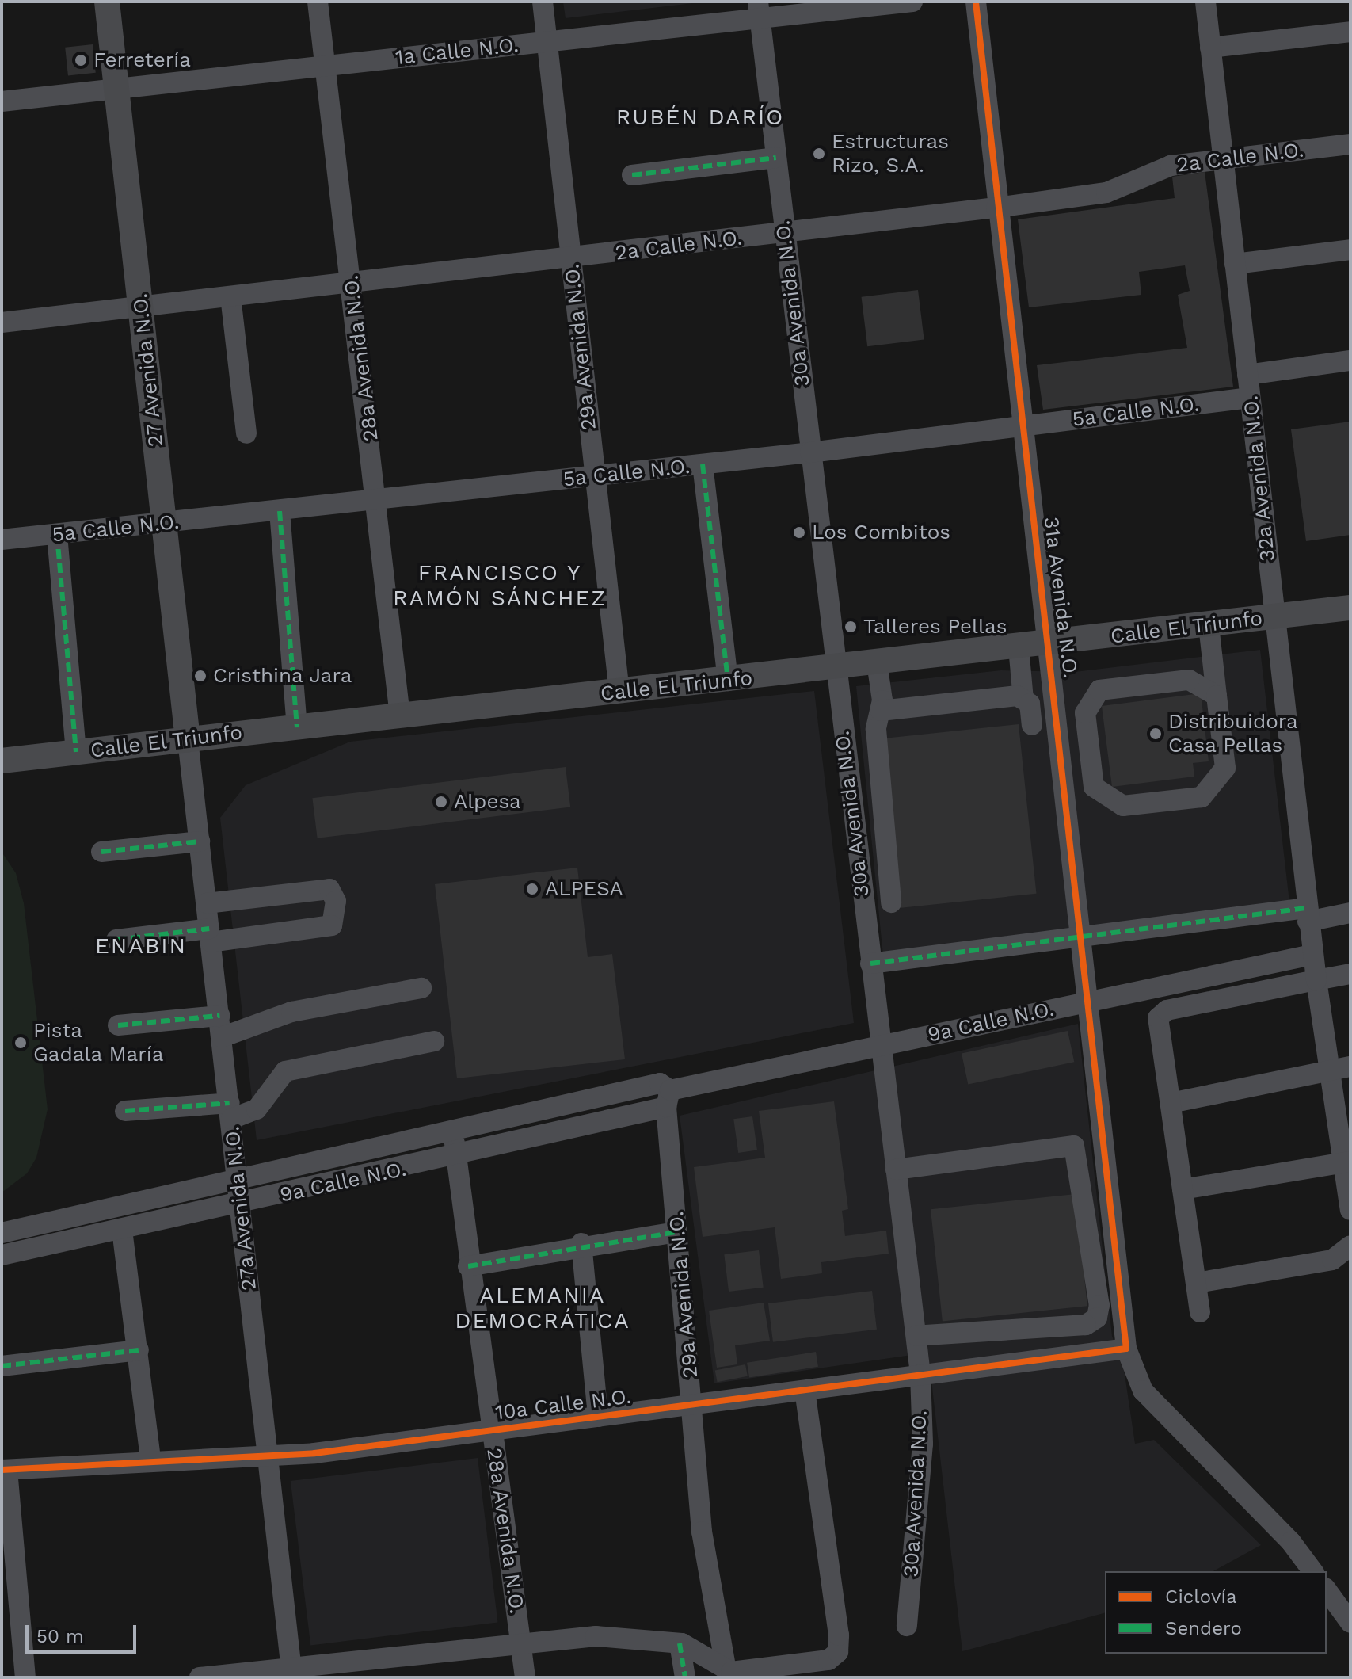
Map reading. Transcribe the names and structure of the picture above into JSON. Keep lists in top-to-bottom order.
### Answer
{
  "streets": {
    "main road": ["27 Avenida N.O.", "Calle El Triunfo"],
    "street": [
      "1a Calle N.O.",
      "2a Calle N.O.",
      "30a Avenida N.O.",
      "29a Avenida N.O.",
      "28a Avenida N.O.",
      "5a Calle N.O.",
      "32a Avenida N.O.",
      "31a Avenida N.O.",
      "9a Calle N.O.",
      "27a Avenida N.O.",
      "10a Calle N.O."
    ]
  },
  "crossings": [
    ["1a Calle N.O.", "30a Avenida N.O."],
    ["1a Calle N.O.", "29a Avenida N.O."],
    ["1a Calle N.O.", "28a Avenida N.O."],
    ["1a Calle N.O.", "27 Avenida N.O."],
    ["2a Calle N.O.", "30a Avenida N.O."],
    ["2a Calle N.O.", "29a Avenida N.O."],
    ["2a Calle N.O.", "28a Avenida N.O."],
    ["2a Calle N.O.", "27 Avenida N.O."],
    ["2a Calle N.O.", "32a Avenida N.O."],
    ["2a Calle N.O.", "31a Avenida N.O."],
    ["30a Avenida N.O.", "5a Calle N.O."],
    ["30a Avenida N.O.", "Calle El Triunfo"],
    ["30a Avenida N.O.", "9a Calle N.O."],
    ["30a Avenida N.O.", "10a Calle N.O."],
    ["29a Avenida N.O.", "5a Calle N.O."],
    ["29a Avenida N.O.", "Calle El Triunfo"],
    ["29a Avenida N.O.", "9a Calle N.O."],
    ["29a Avenida N.O.", "10a Calle N.O."],
    ["28a Avenida N.O.", "5a Calle N.O."],
    ["28a Avenida N.O.", "Calle El Triunfo"],
    ["28a Avenida N.O.", "9a Calle N.O."],
    ["28a Avenida N.O.", "10a Calle N.O."],
    ["27 Avenida N.O.", "5a Calle N.O."],
    ["27 Avenida N.O.", "Calle El Triunfo"],
    ["27 Avenida N.O.", "27a Avenida N.O."],
    ["5a Calle N.O.", "32a Avenida N.O."],
    ["5a Calle N.O.", "31a Avenida N.O."],
    ["32a Avenida N.O.", "Calle El Triunfo"],
    ["32a Avenida N.O.", "9a Calle N.O."],
    ["31a Avenida N.O.", "Calle El Triunfo"],
    ["31a Avenida N.O.", "9a Calle N.O."],
    ["31a Avenida N.O.", "10a Calle N.O."],
    ["Calle El Triunfo", "27a Avenida N.O."],
    ["9a Calle N.O.", "27a Avenida N.O."],
    ["27a Avenida N.O.", "10a Calle N.O."]
  ],
  "districts": [
    "RUBÉN DARÍO",
    "FRANCISCO Y RAMÓN SÁNCHEZ",
    "ENABIN",
    "ALEMANIA DEMOCRÁTICA"
  ],
  "places": [
    "Ferretería",
    "Estructuras Rizo, S.A.",
    "Los Combitos",
    "Talleres Pellas",
    "Cristhina Jara",
    "Distribuidora Casa Pellas",
    "Alpesa",
    "ALPESA",
    "Pista Gadala María"
  ],
  "legend": ["Ciclovía", "Sendero"],
  "scale_bar": "50 m"
}
